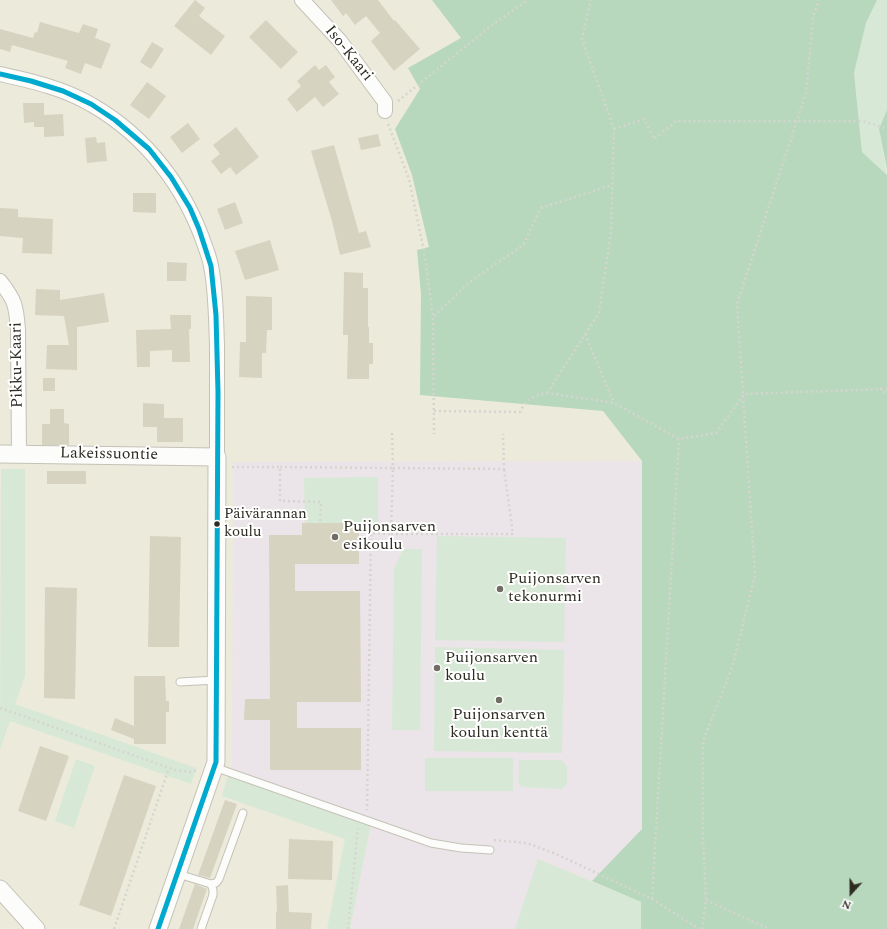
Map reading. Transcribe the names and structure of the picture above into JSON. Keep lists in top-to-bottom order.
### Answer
{
  "streets": {
    "street": ["Iso-Kaari", "Pikku-Kaari", "Lakeissuontie"]
  },
  "crossings": [
    ["Pikku-Kaari", "Lakeissuontie"]
  ],
  "places": [
    "Päivärannan koulu",
    "Puijonsarven esikoulu",
    "Puijonsarven tekonurmi",
    "Puijonsarven koulu",
    "Puijonsarven koulun kenttä"
  ],
  "north": "bottom"
}
